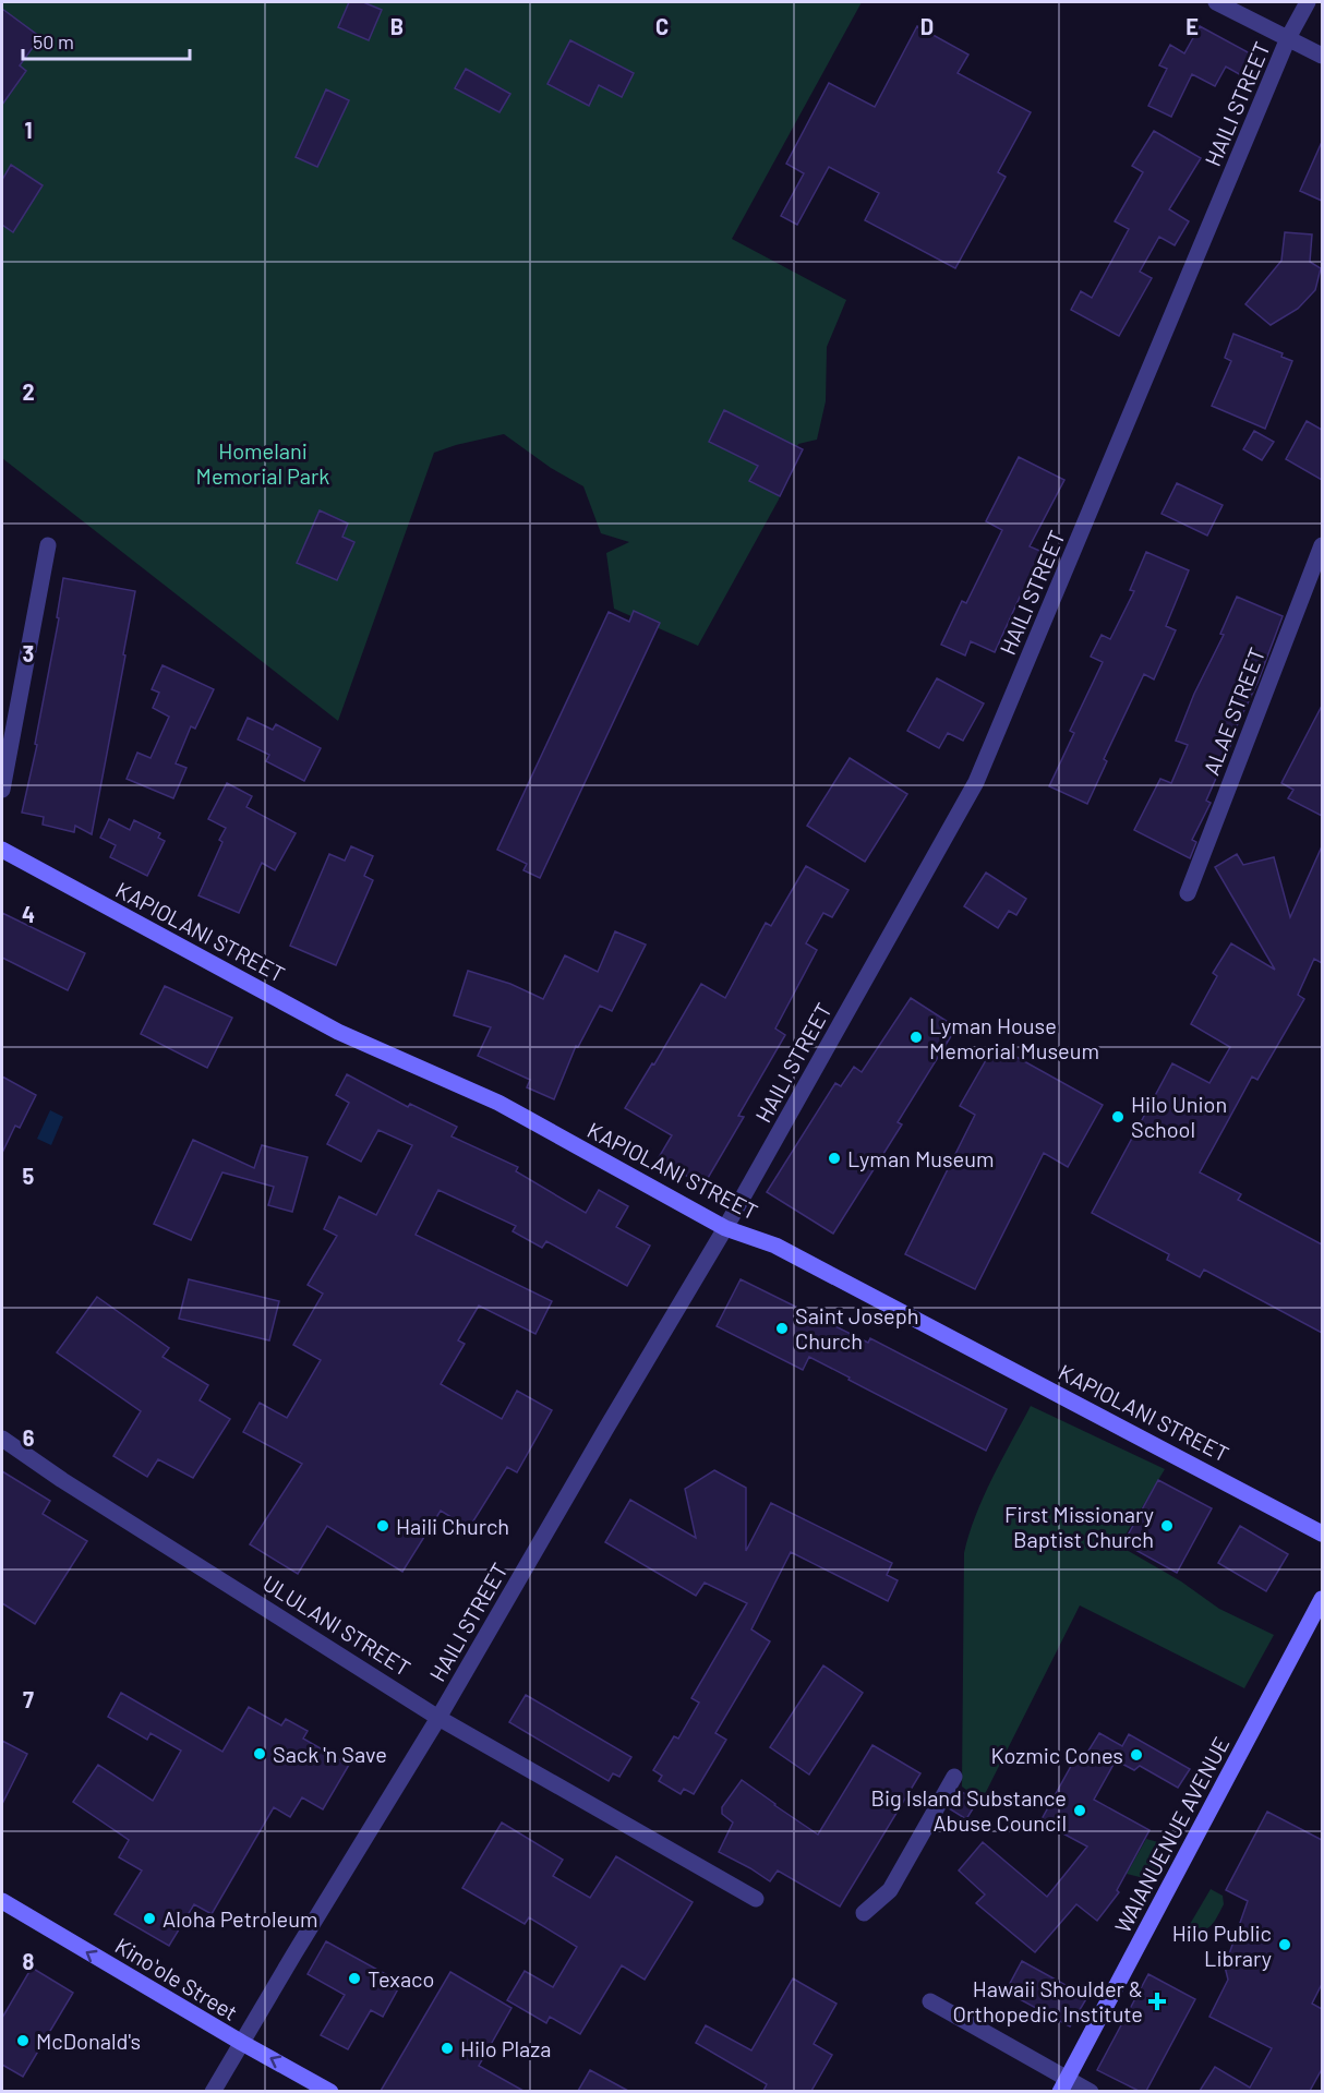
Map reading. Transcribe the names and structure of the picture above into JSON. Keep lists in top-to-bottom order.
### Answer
{
  "streets": {
    "street": [
      "HAILI STREET",
      "ALAE STREET",
      "KAPIOLANI STREET",
      "ULULANI STREET",
      "WAIANUENUE AVENUE",
      "Kinoʻole Street"
    ]
  },
  "crossings": [
    ["HAILI STREET", "KAPIOLANI STREET"],
    ["HAILI STREET", "ULULANI STREET"],
    ["HAILI STREET", "Kinoʻole Street"]
  ],
  "one_way": ["Kinoʻole Street"],
  "parks": ["Homelani Memorial Park"],
  "places": {
    "other": [
      "Lyman House Memorial Museum",
      "Hilo Union School",
      "Lyman Museum",
      "Saint Joseph Church",
      "Haili Church",
      "First Missionary Baptist Church",
      "Sack 'n Save",
      "Kozmic Cones",
      "Big Island Substance Abuse Council",
      "Aloha Petroleum",
      "Hilo Public Library",
      "Texaco",
      "McDonald's",
      "Hilo Plaza"
    ],
    "health": ["Hawaii Shoulder & Orthopedic Institute"]
  },
  "scale_bar": "50 m",
  "grid": {
    "columns": [
      "B",
      "C",
      "D",
      "E"
    ],
    "rows": [
      "1",
      "2",
      "3",
      "4",
      "5",
      "6",
      "7",
      "8"
    ]
  }
}
